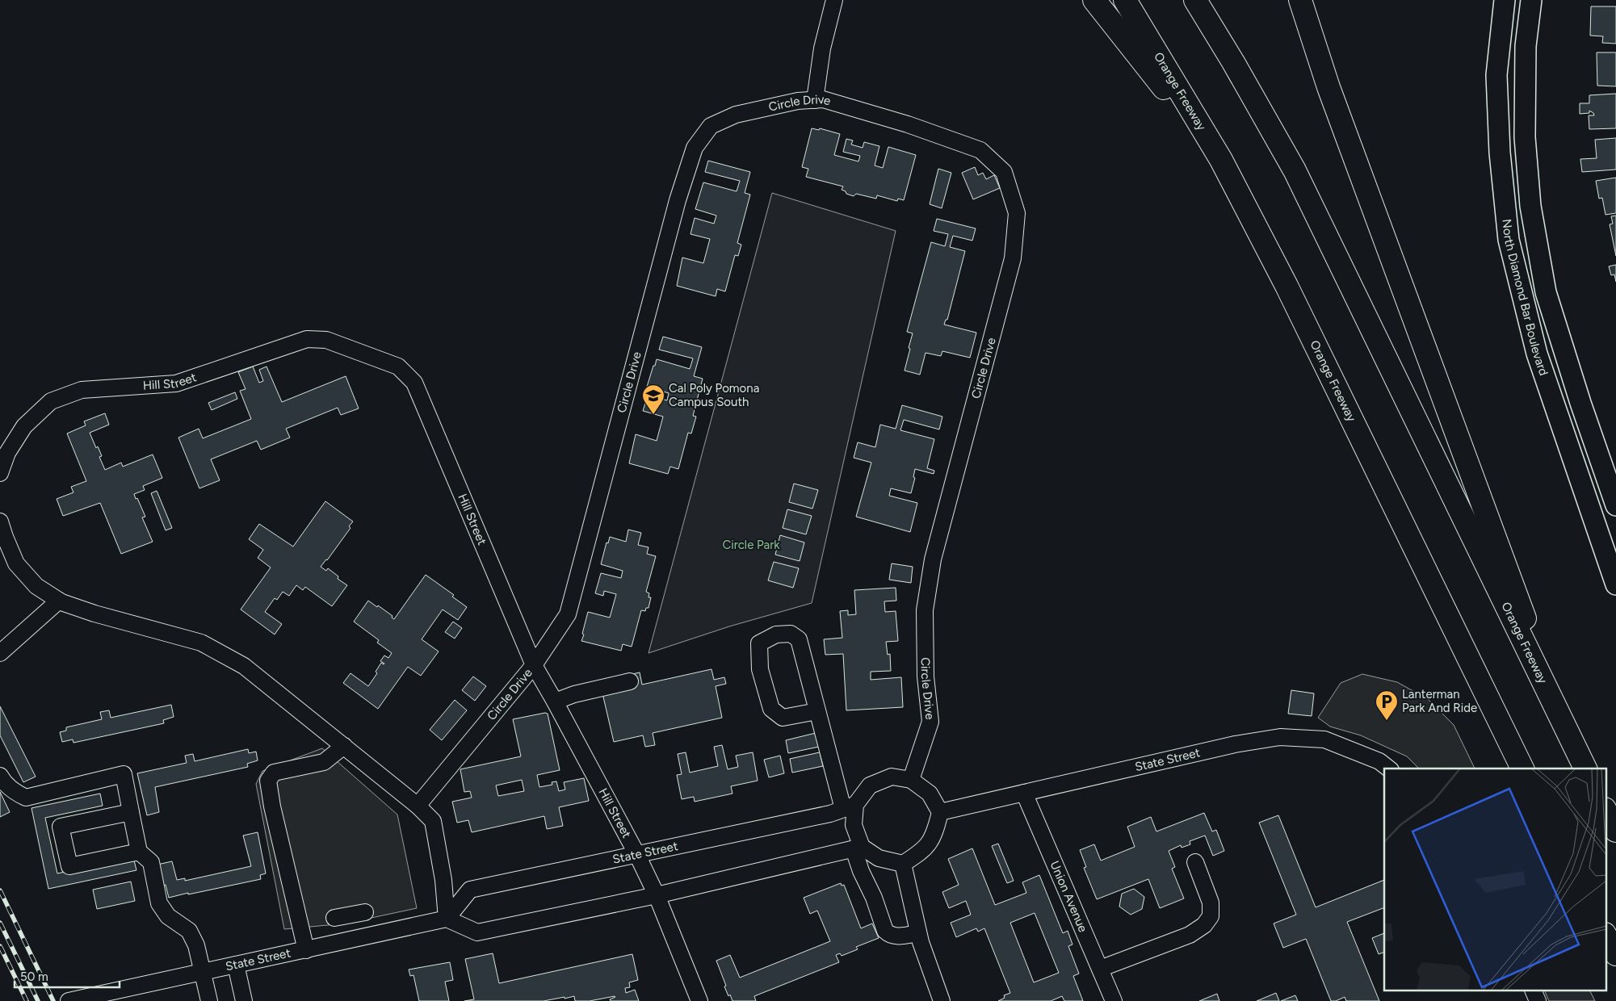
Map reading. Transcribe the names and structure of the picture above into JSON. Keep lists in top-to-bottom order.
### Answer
{
  "streets": {
    "highway": ["Orange Freeway"],
    "main road": ["North Diamond Bar Boulevard"],
    "street": [
      "Circle Drive",
      "Hill Street",
      "State Street",
      "Union Avenue"
    ]
  },
  "crossings": [
    ["Circle Drive", "Hill Street"],
    ["Circle Drive", "State Street"],
    ["Hill Street", "State Street"],
    ["State Street", "Union Avenue"]
  ],
  "parks": ["Circle Park"],
  "places": {
    "school or university": ["Cal Poly Pomona Campus South"],
    "parking": ["Lanterman Park And Ride"]
  },
  "scale_bar": "50 m"
}
